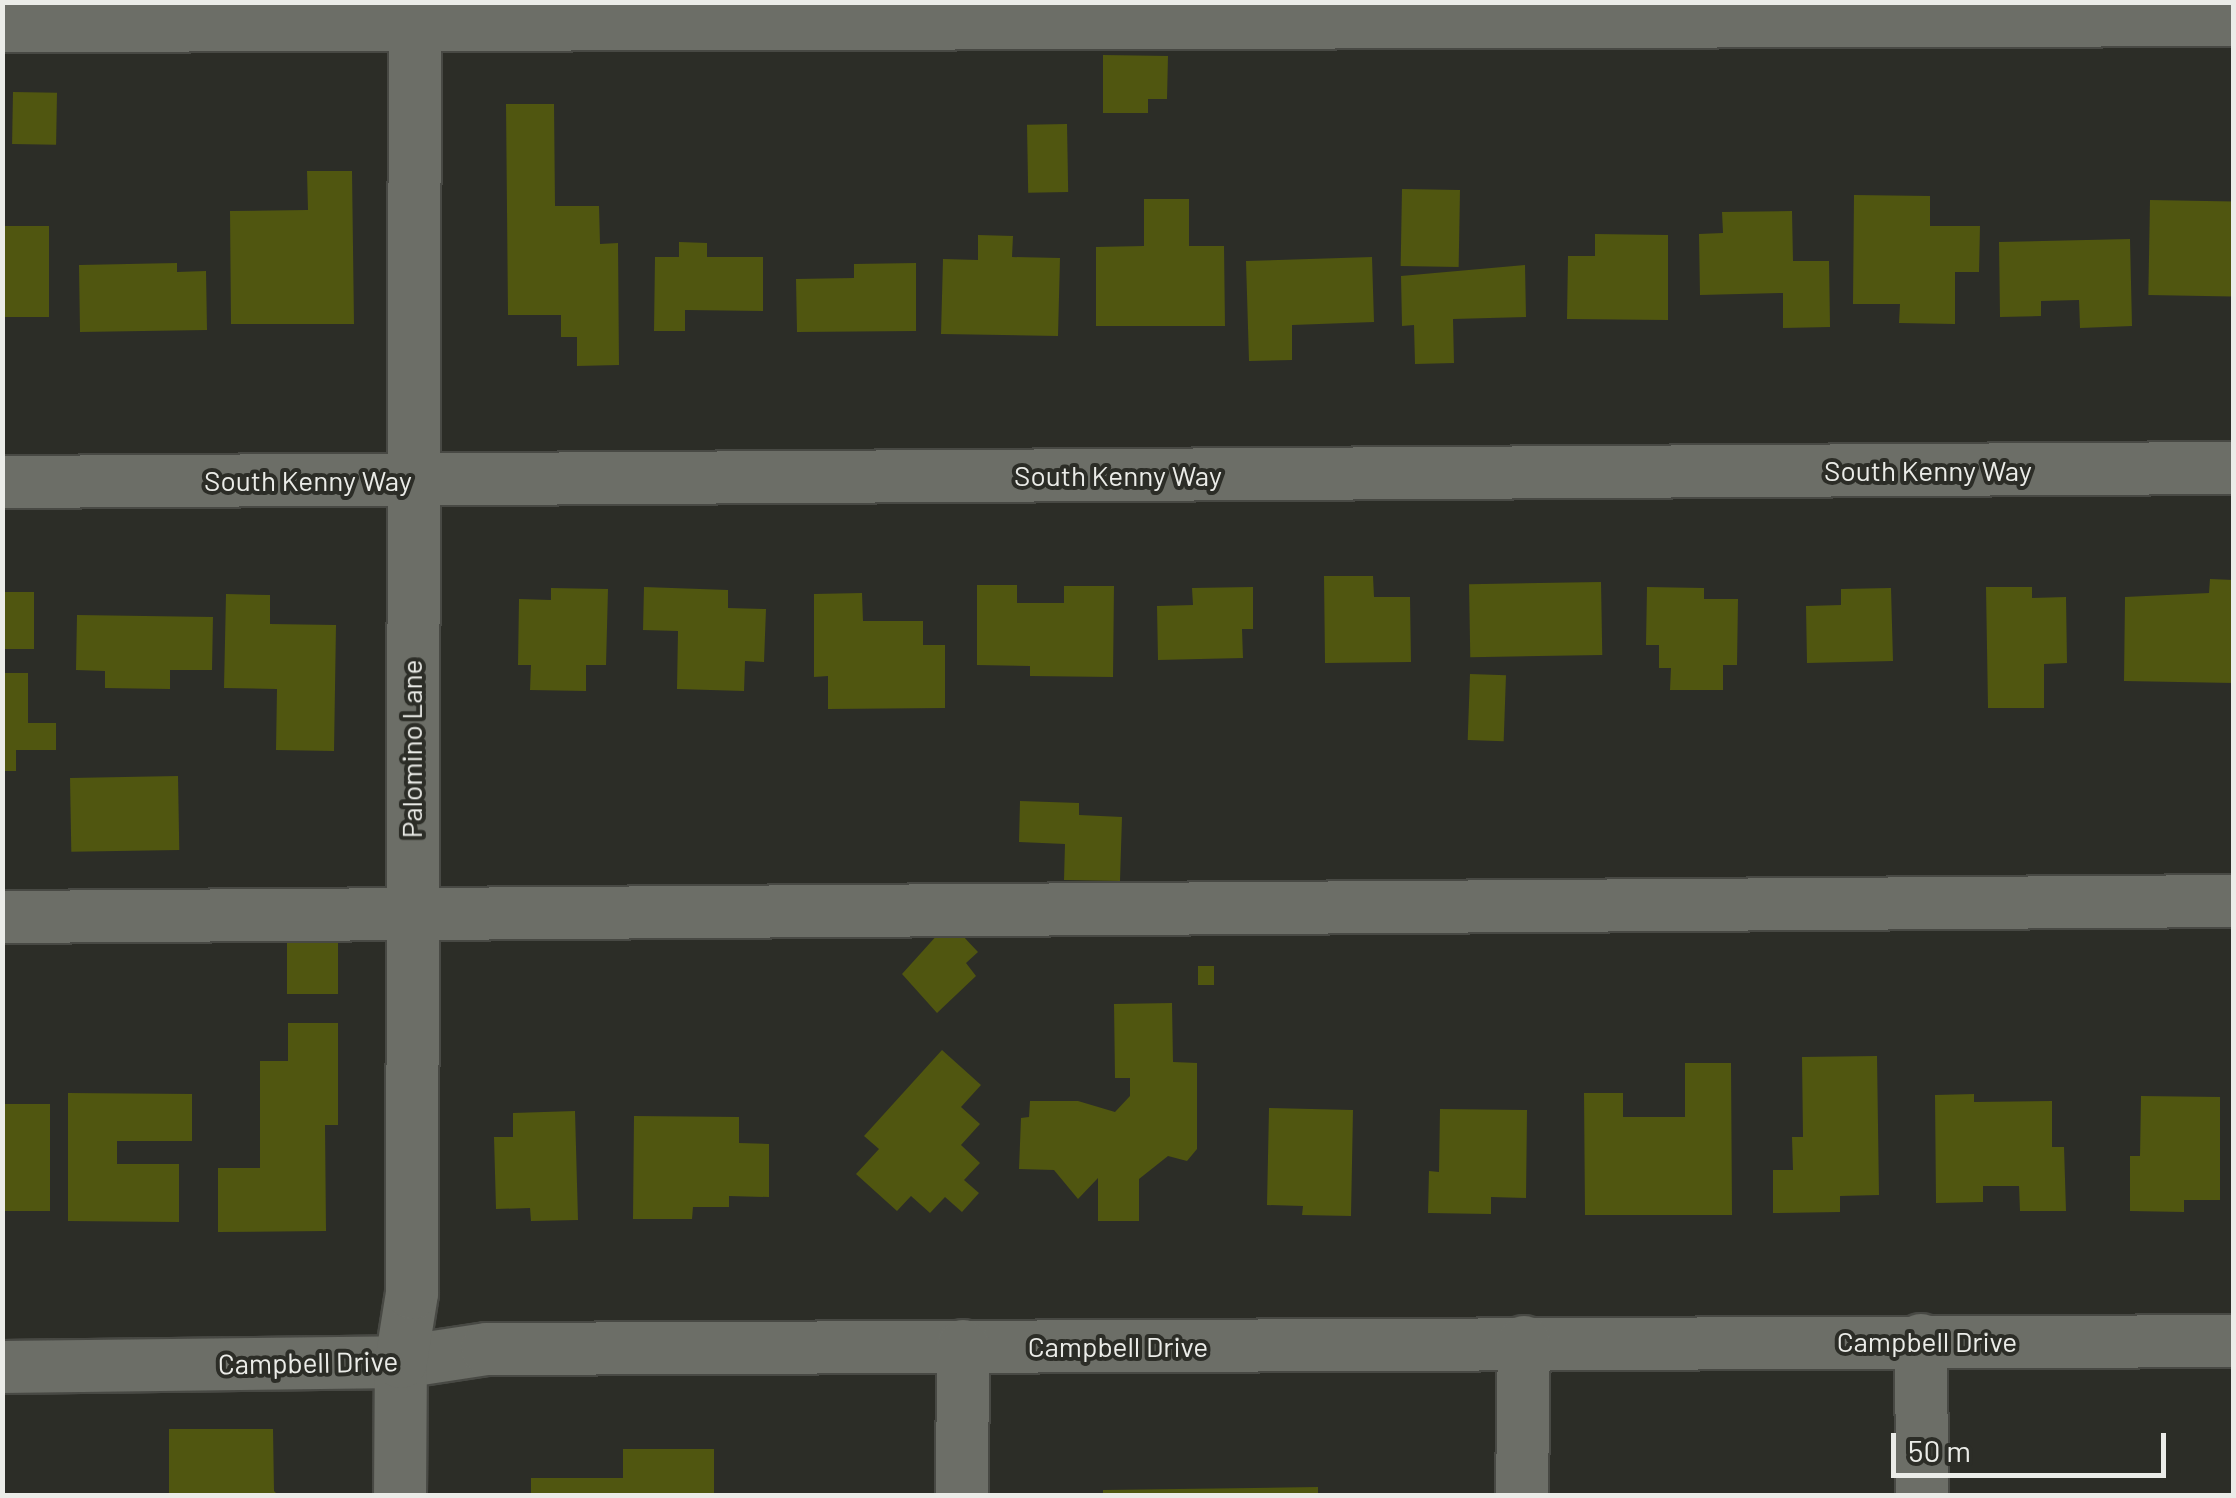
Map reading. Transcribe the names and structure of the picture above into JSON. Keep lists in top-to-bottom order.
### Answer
{
  "streets": {
    "street": ["South Kenny Way", "Palomino Lane", "Campbell Drive"]
  },
  "crossings": [
    ["South Kenny Way", "Palomino Lane"],
    ["Palomino Lane", "Campbell Drive"]
  ],
  "scale_bar": "50 m"
}
